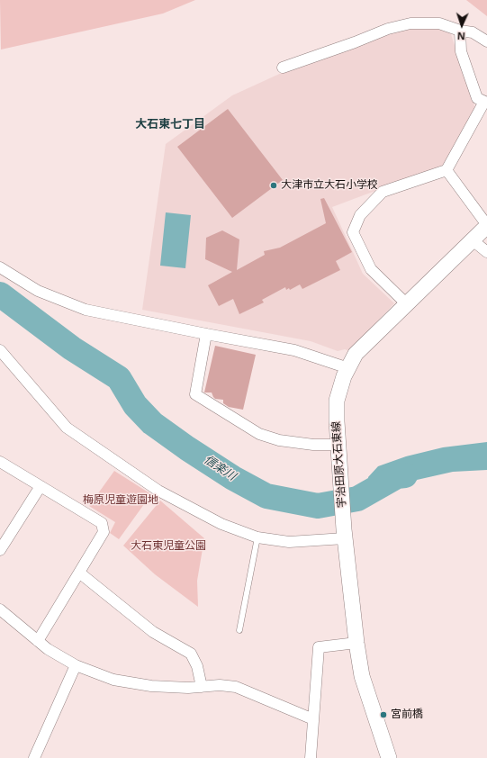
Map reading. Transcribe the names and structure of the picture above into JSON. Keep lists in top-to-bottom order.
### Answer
{
  "streets": {
    "main road": ["宇治田原大石東線"]
  },
  "districts": ["大石東七丁目"],
  "water": ["信楽川"],
  "parks": ["梅原児童遊園地", "大石東児童公園"],
  "places": ["大津市立大石小学校", "宮前橋"],
  "north": "bottom"
}
